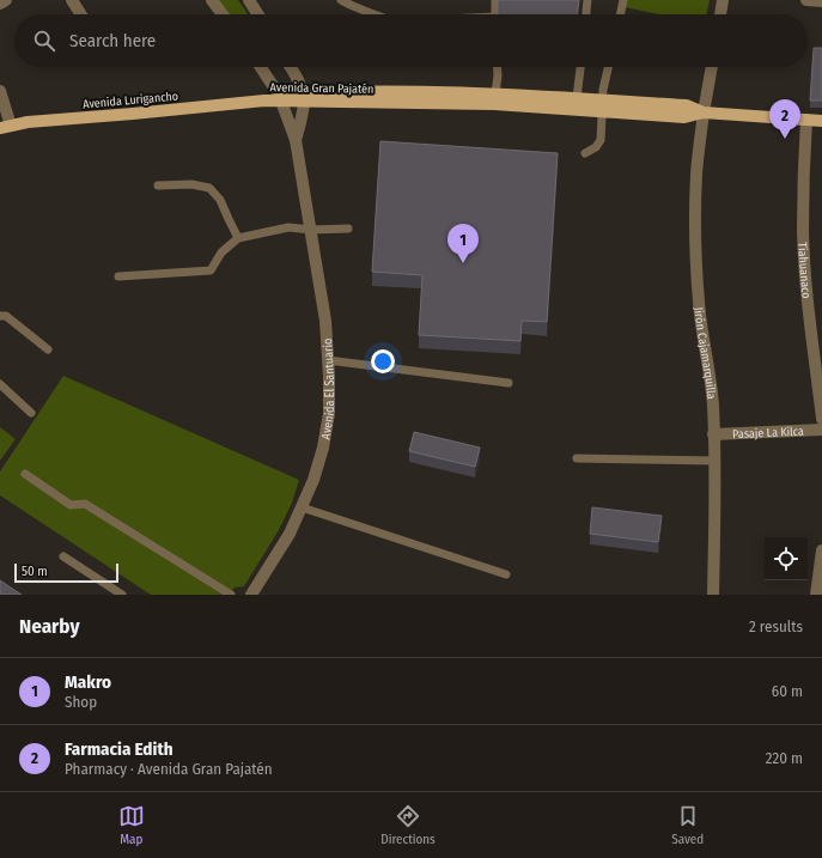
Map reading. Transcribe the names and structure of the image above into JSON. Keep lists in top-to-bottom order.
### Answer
{
  "streets": {
    "main road": ["Avenida Gran Pajatén", "Avenida Lurigancho"],
    "street": [
      "Tiahuanaco",
      "Jirón Cajamarquilla",
      "Avenida El Santuario",
      "Pasaje La Kilca"
    ]
  },
  "crossings": [
    ["Avenida Gran Pajatén", "Avenida Lurigancho"],
    ["Avenida Gran Pajatén", "Tiahuanaco"],
    ["Avenida Gran Pajatén", "Jirón Cajamarquilla"],
    ["Avenida Gran Pajatén", "Avenida El Santuario"],
    ["Jirón Cajamarquilla", "Pasaje La Kilca"]
  ],
  "scale_bar": "50 m",
  "page": {
    "search": "Search here",
    "pins": ["2", "1"],
    "scale": "50 m",
    "heading": ["Nearby", "2 results"],
    "list": [
      {
        "mark": "1",
        "name": "Makro",
        "note": "Shop",
        "value": "60 m"
      },
      {
        "mark": "2",
        "name": "Farmacia Edith",
        "note": "Pharmacy · Avenida Gran Pajatén",
        "value": "220 m"
      }
    ],
    "nav": ["Map", "Directions", "Saved"]
  }
}
